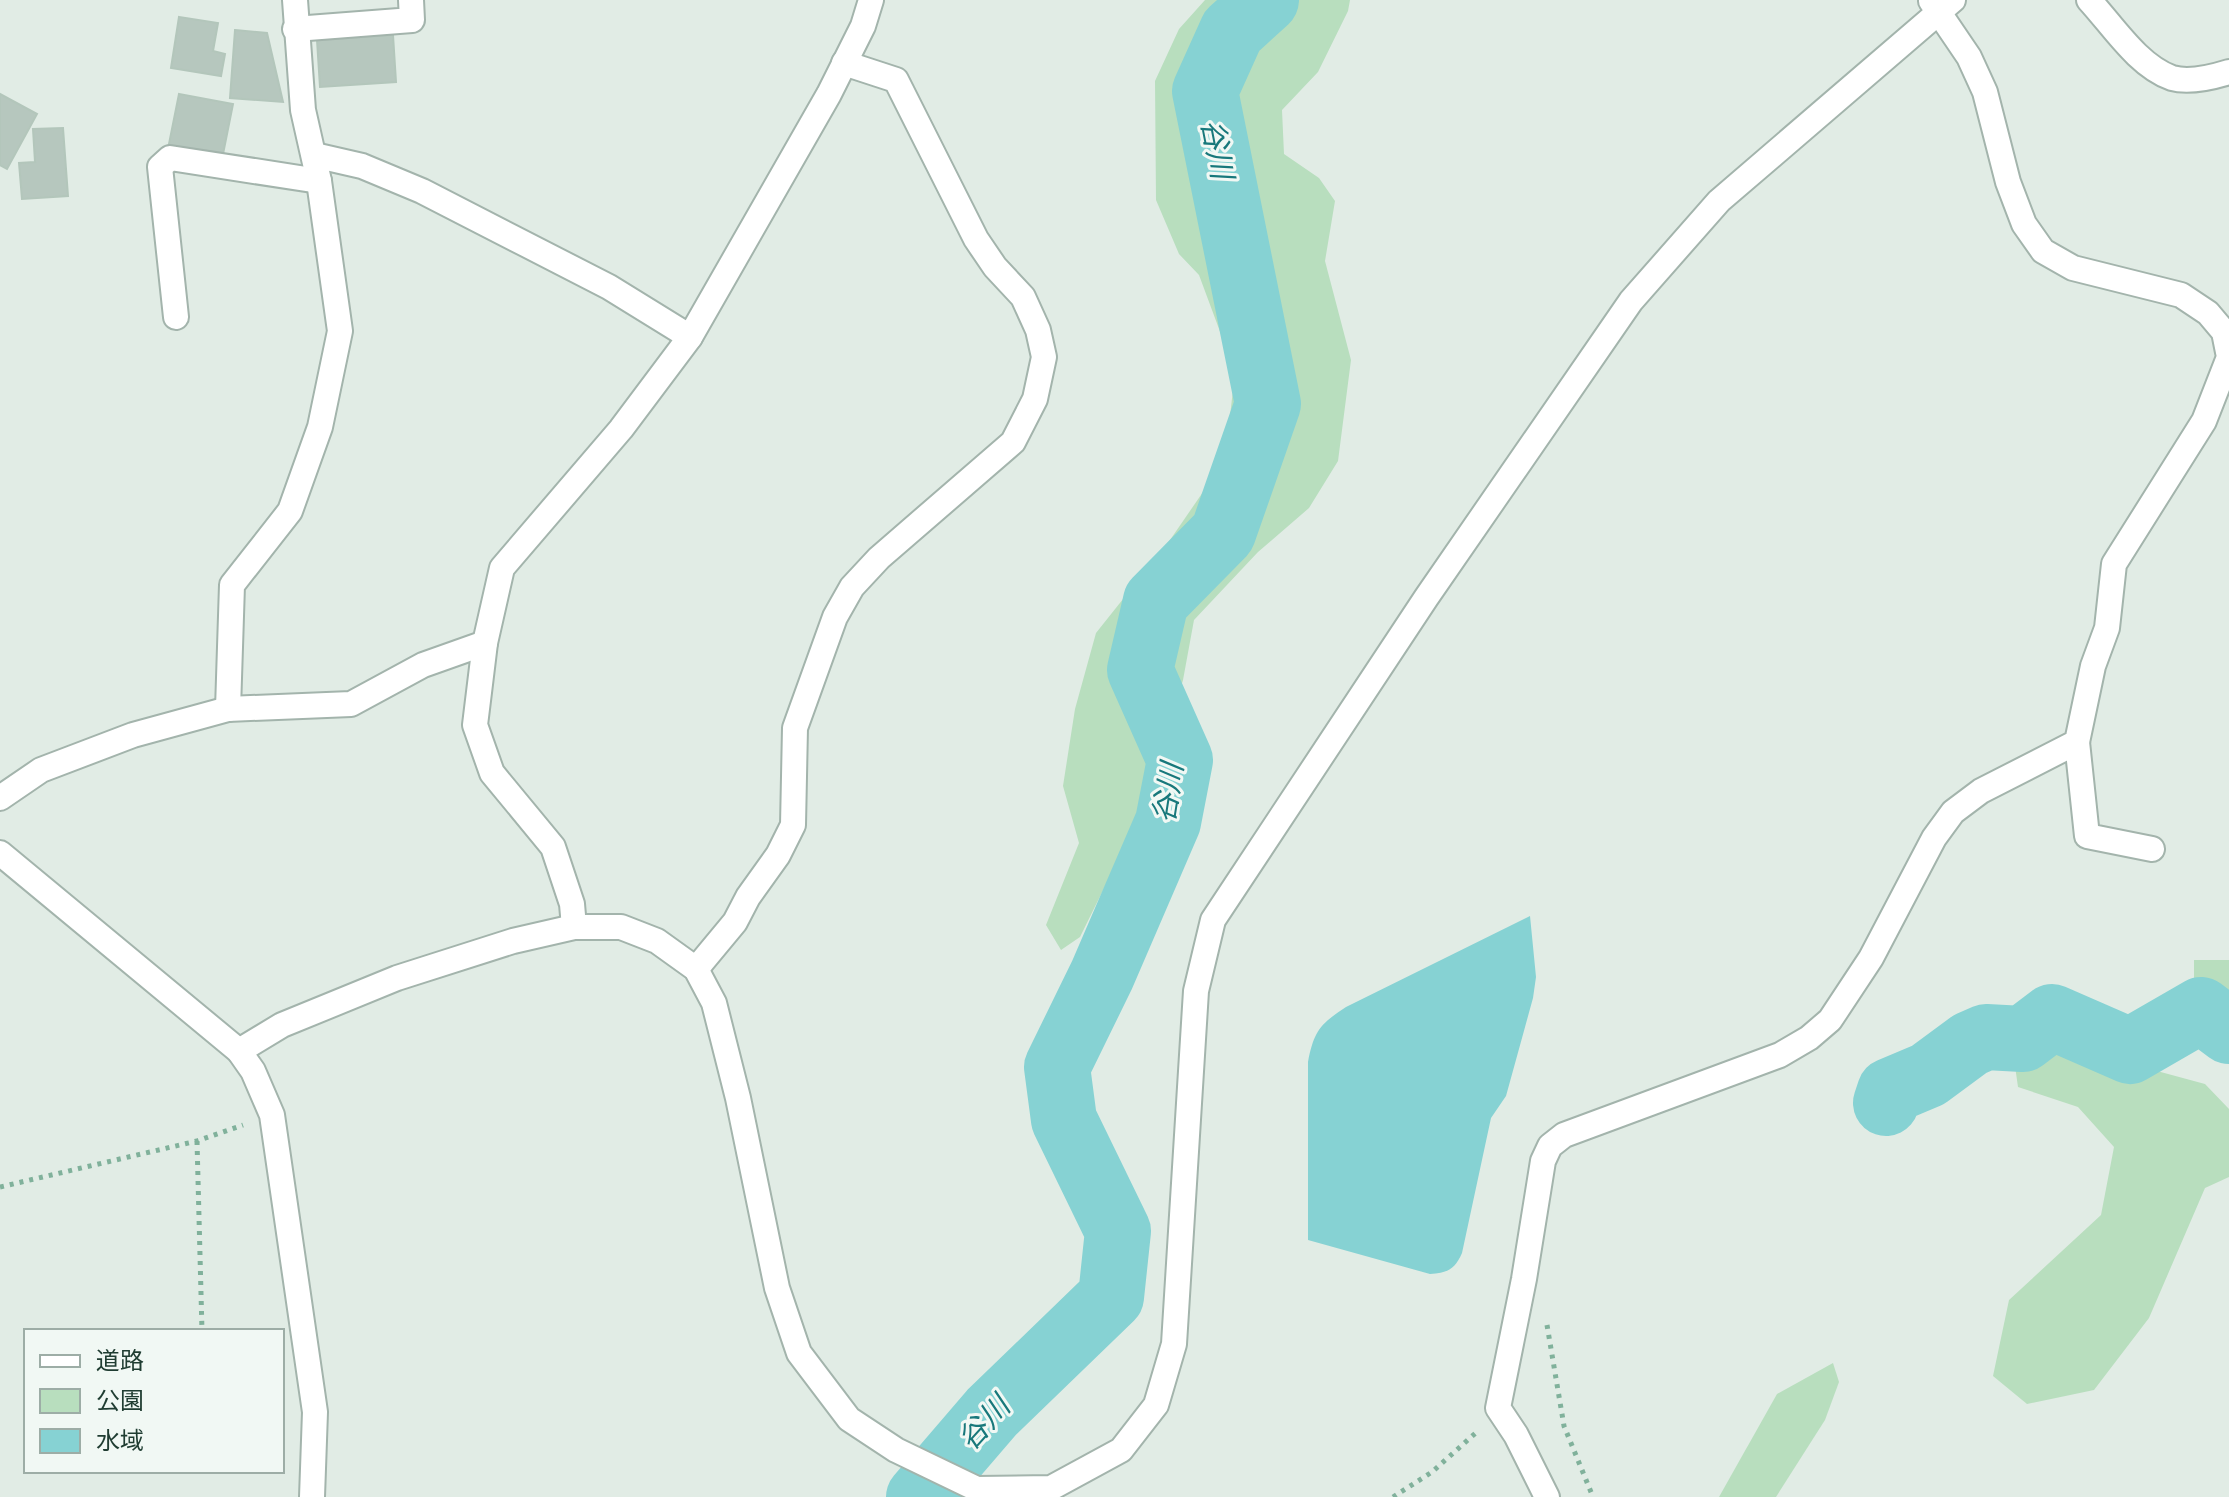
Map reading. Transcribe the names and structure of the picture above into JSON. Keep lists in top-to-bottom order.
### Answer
{
  "water": ["谷川"],
  "legend": ["道路", "公園", "水域"]
}
